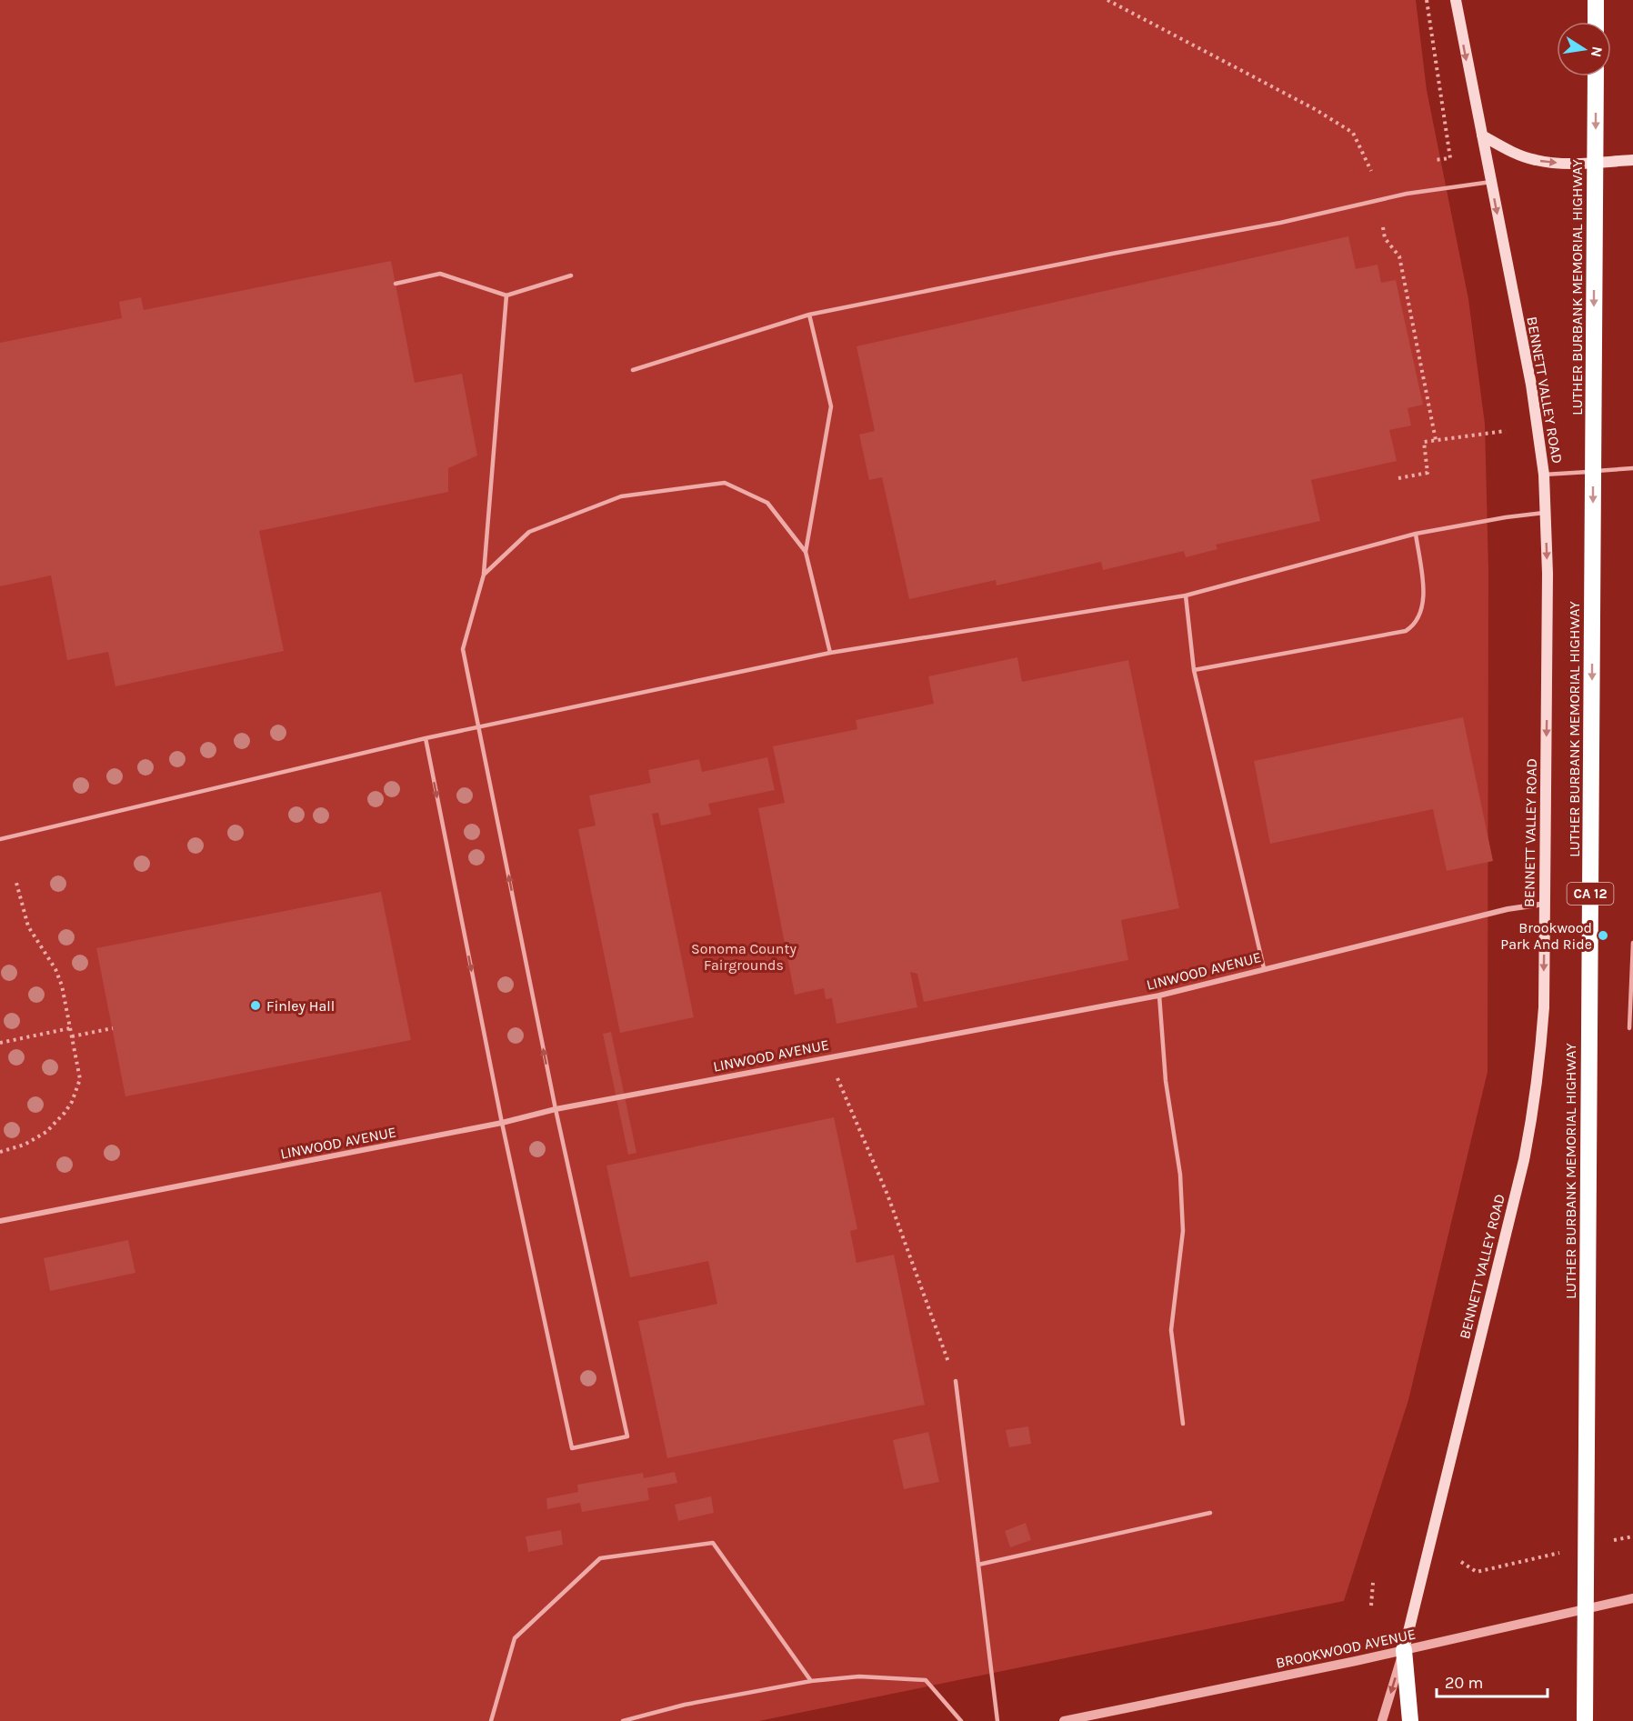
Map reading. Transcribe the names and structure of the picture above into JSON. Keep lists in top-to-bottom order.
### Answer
{
  "streets": {
    "highway": ["LUTHER BURBANK MEMORIAL HIGHWAY", "CA 12"],
    "main road": ["BENNETT VALLEY ROAD"],
    "street": ["LINWOOD AVENUE", "BROOKWOOD AVENUE"]
  },
  "crossings": [
    ["BENNETT VALLEY ROAD", "LINWOOD AVENUE"],
    ["BENNETT VALLEY ROAD", "BROOKWOOD AVENUE"]
  ],
  "one_way": ["LUTHER BURBANK MEMORIAL HIGHWAY", "BENNETT VALLEY ROAD"],
  "parks": ["Sonoma County Fairgrounds"],
  "places": ["Brookwood Park And Ride", "Finley Hall"],
  "scale_bar": "20 m",
  "north": "right"
}
